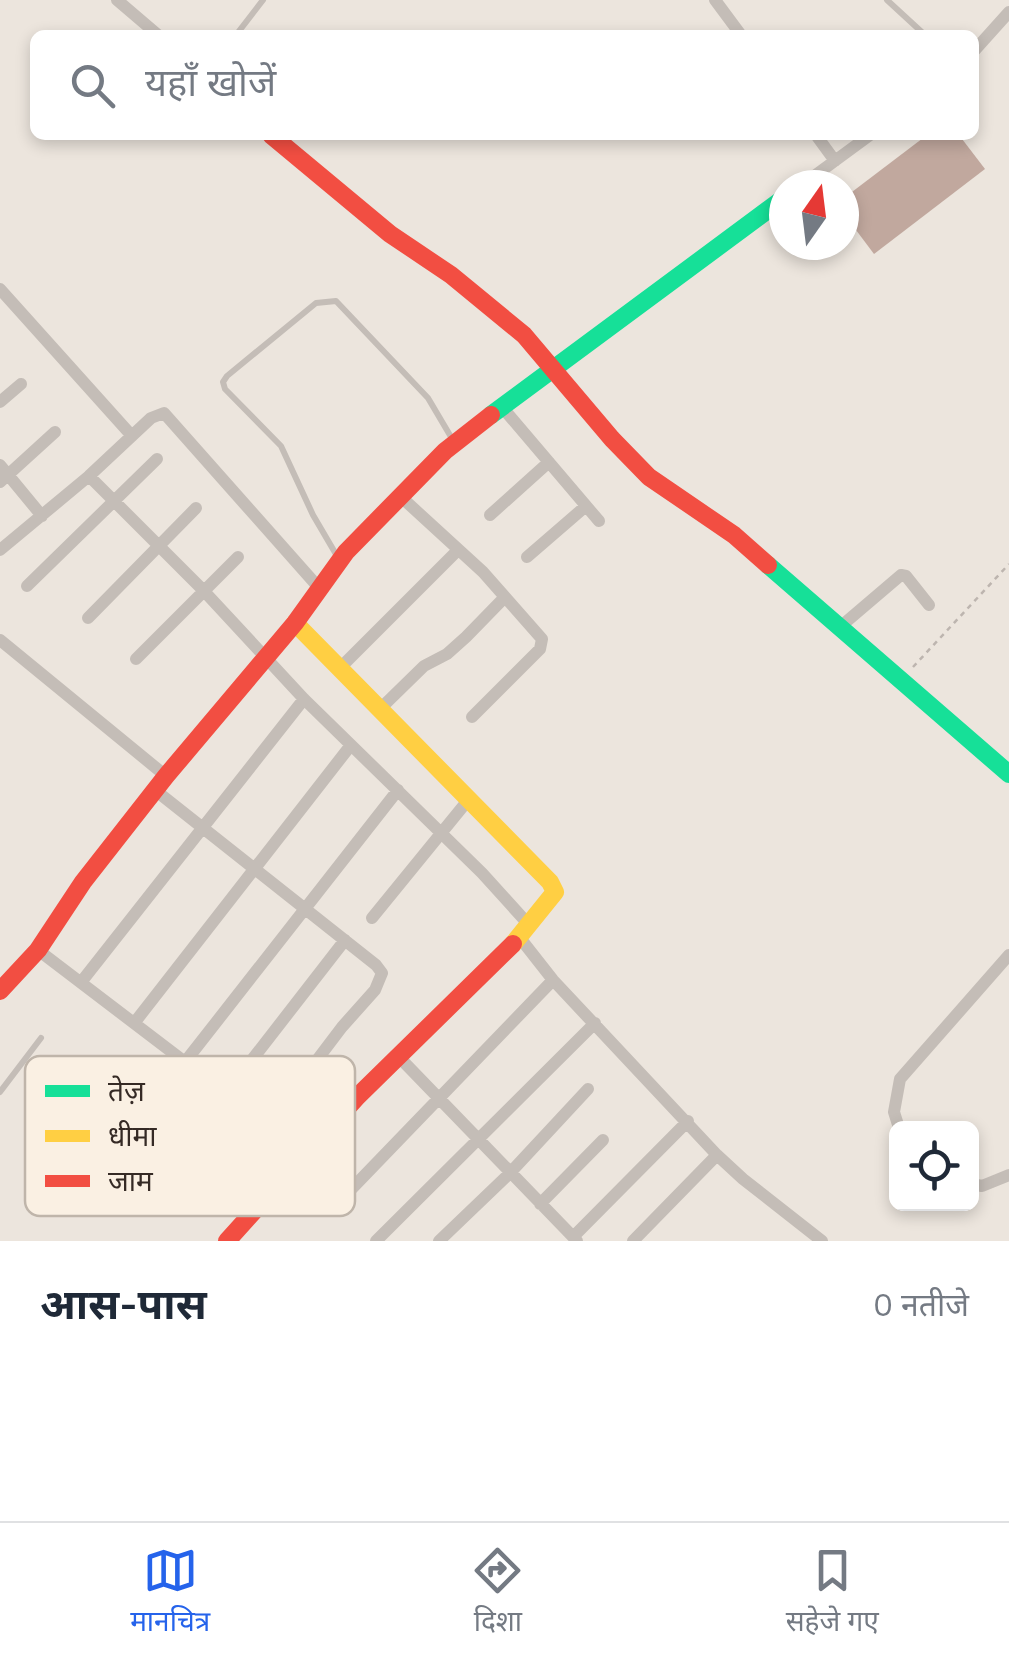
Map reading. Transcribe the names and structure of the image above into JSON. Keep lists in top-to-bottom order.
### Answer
{
  "legend": ["तेज़", "धीमा", "जाम"],
  "north": "top",
  "page": {
    "search": "यहाँ खोजें",
    "heading": ["आस-पास", "0 नतीजे"],
    "nav": ["मानचित्र", "दिशा", "सहेजे गए"]
  }
}
